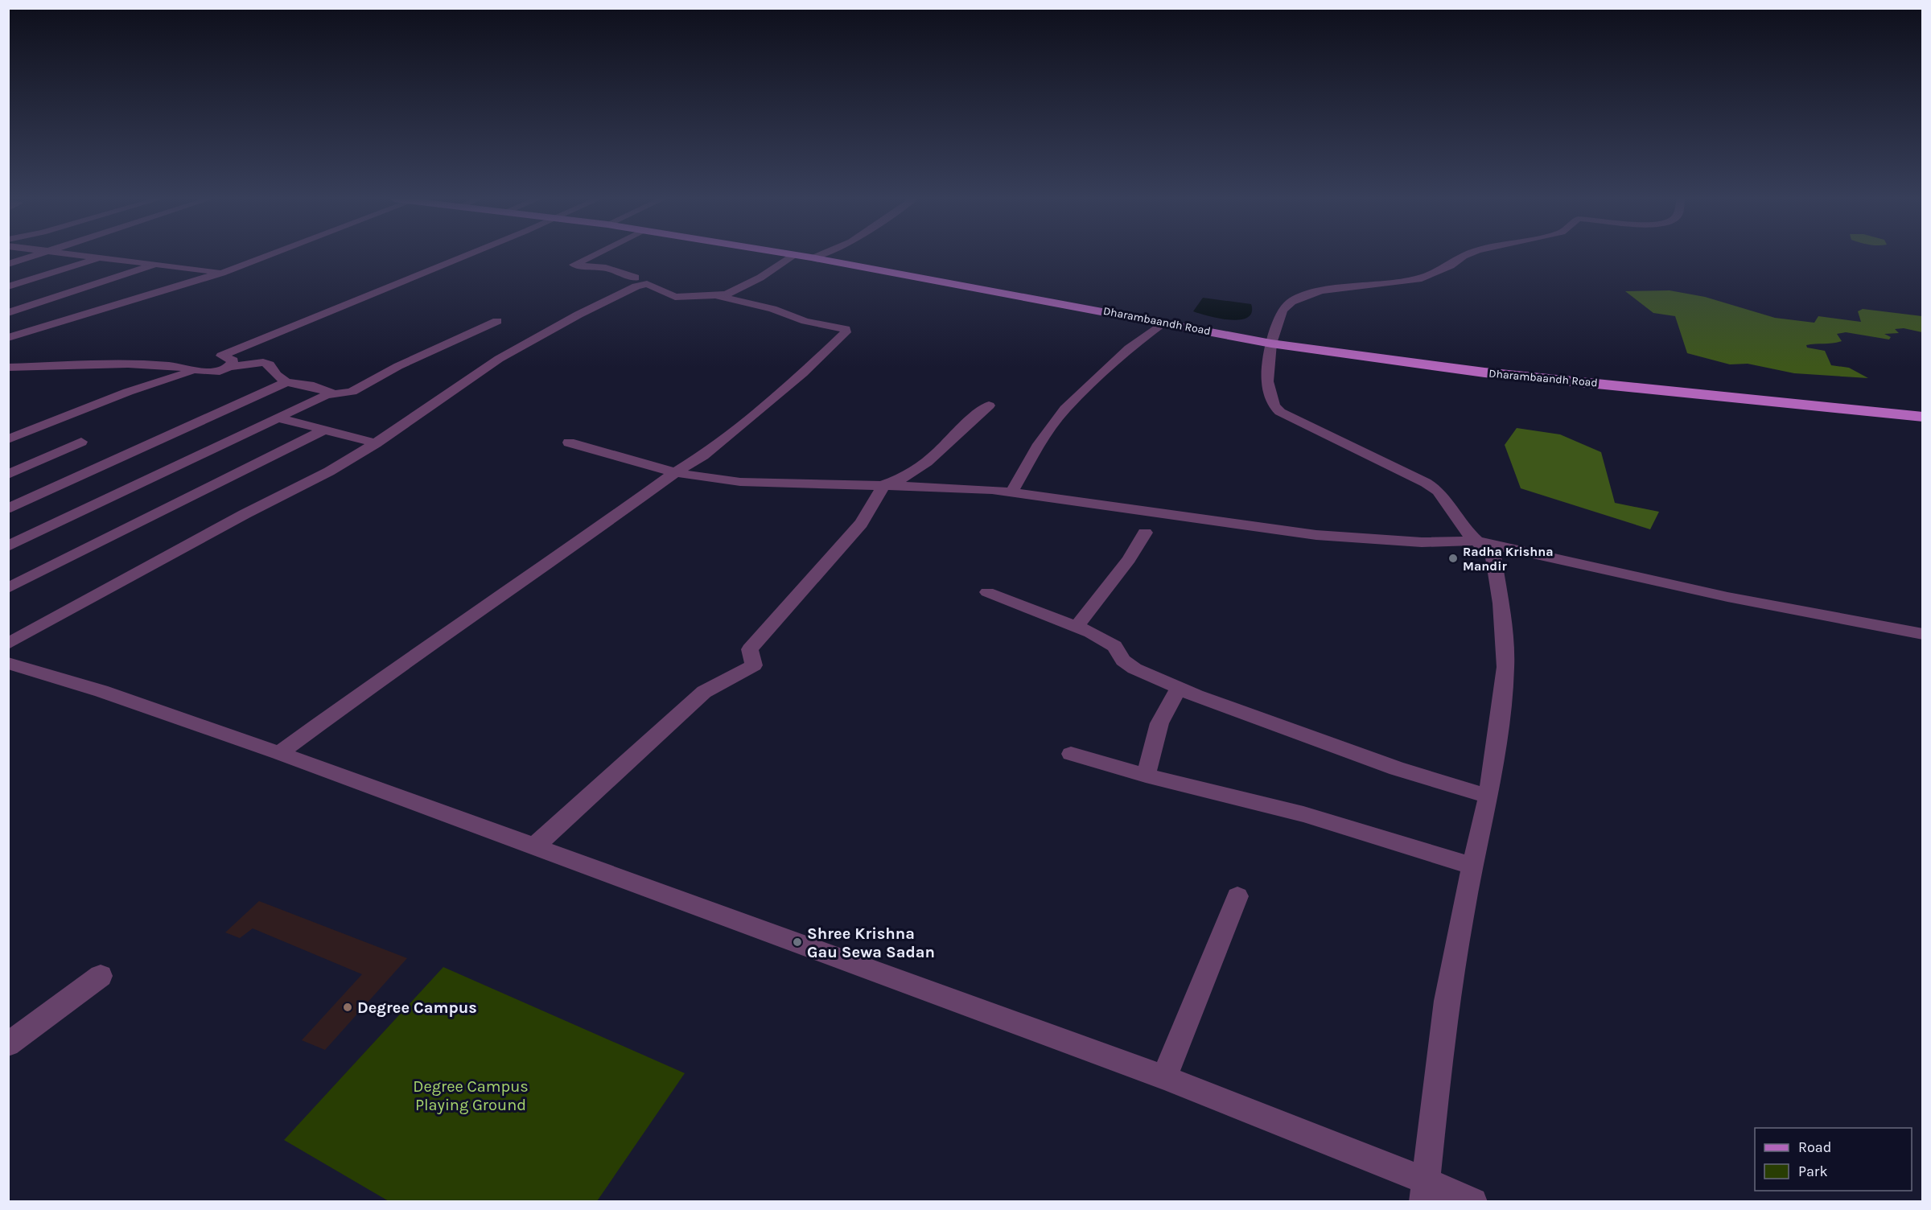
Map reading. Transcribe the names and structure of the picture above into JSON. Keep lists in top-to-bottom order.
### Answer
{
  "streets": {
    "main road": ["Dharambaandh Road"]
  },
  "parks": ["Degree Campus Playing Ground"],
  "places": ["Radha Krishna Mandir", "Shree Krishna Gau Sewa Sadan", "Degree Campus"],
  "legend": ["Road", "Park"]
}
